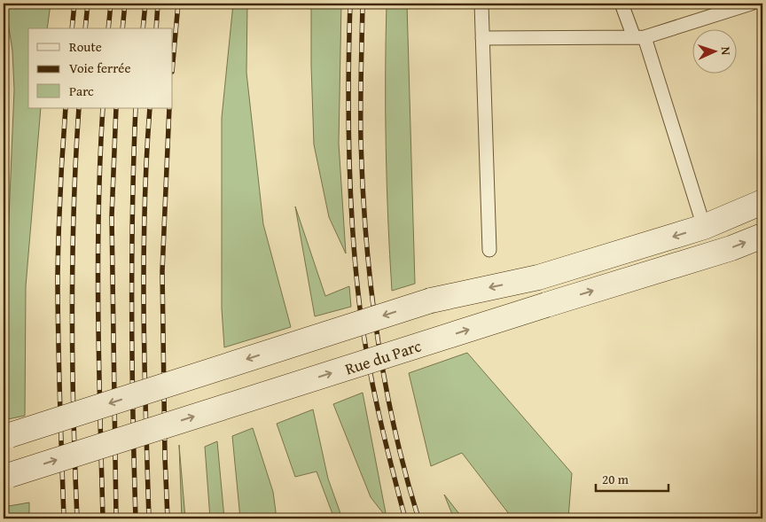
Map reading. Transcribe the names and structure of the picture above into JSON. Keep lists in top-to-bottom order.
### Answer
{
  "streets": {
    "main road": ["Rue du Parc"]
  },
  "legend": ["Route", "Voie ferrée", "Parc"],
  "scale_bar": "20 m",
  "north": "right"
}
